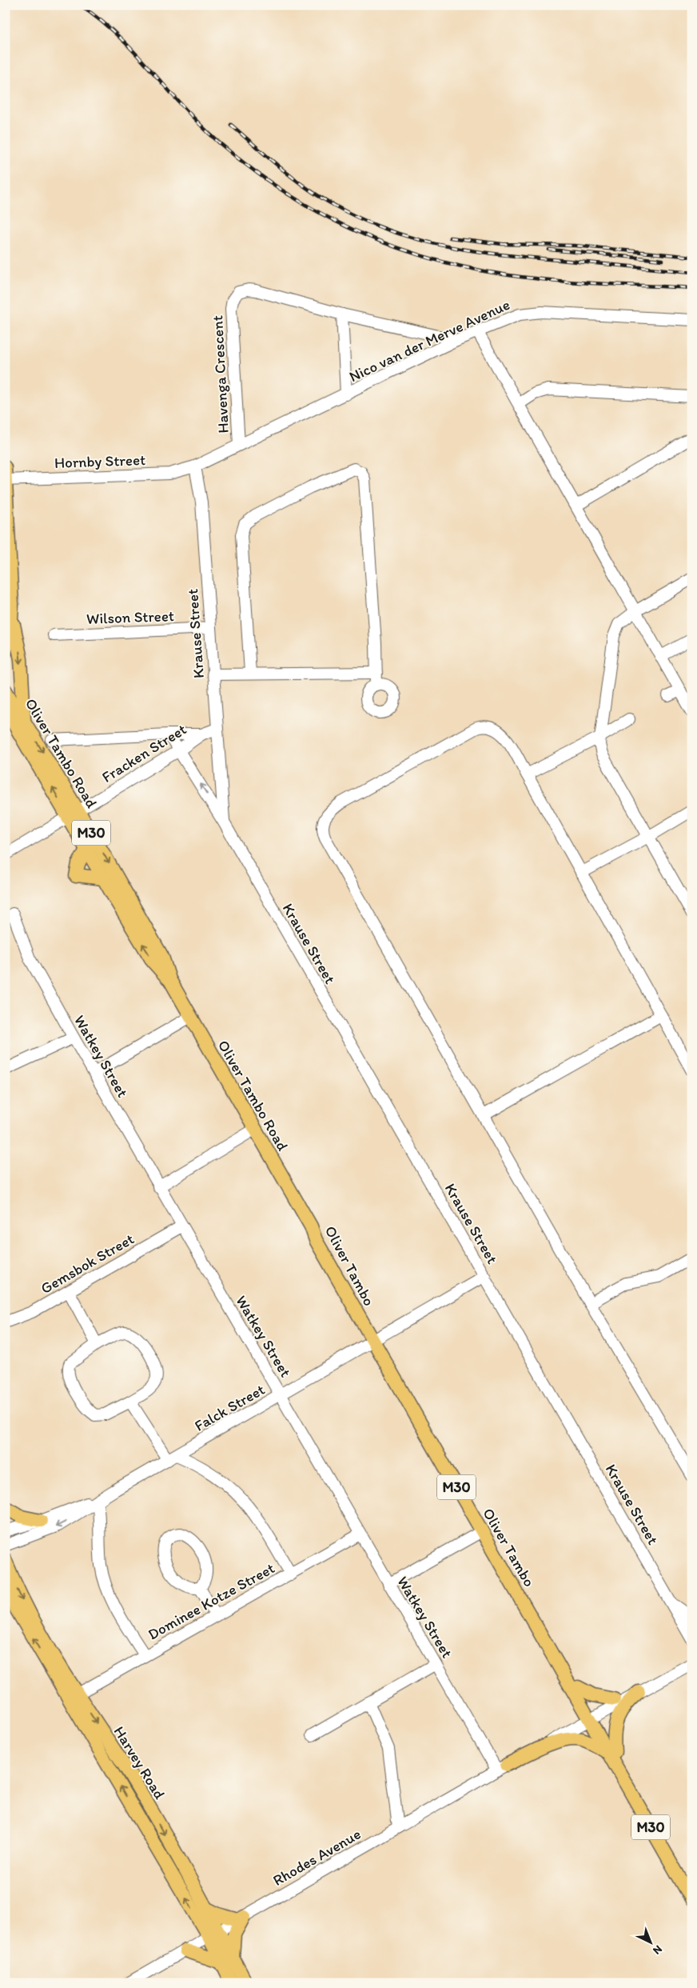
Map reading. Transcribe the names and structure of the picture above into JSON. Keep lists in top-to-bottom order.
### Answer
{
  "streets": {
    "main road": [
      "Oliver Tambo Road",
      "M30",
      "Oliver Tambo",
      "Harvey Road"
    ],
    "street": [
      "Nico van der Merve Avenue",
      "Havenga Crescent",
      "Hornby Street",
      "Wilson Street",
      "Krause Street",
      "Fracken Street",
      "Watkey Street",
      "Gemsbok Street",
      "Falck Street",
      "Dominee Kotze Street",
      "Rhodes Avenue"
    ]
  },
  "crossings": [
    ["Nico van der Merve Avenue", "Havenga Crescent"],
    ["Nico van der Merve Avenue", "Hornby Street"],
    ["Nico van der Merve Avenue", "Krause Street"],
    ["Hornby Street", "Krause Street"],
    ["Wilson Street", "Krause Street"],
    ["Krause Street", "Fracken Street"],
    ["Krause Street", "Falck Street"],
    ["Oliver Tambo Road", "Fracken Street"],
    ["Oliver Tambo Road", "Oliver Tambo"],
    ["Watkey Street", "Gemsbok Street"],
    ["Watkey Street", "Falck Street"],
    ["Watkey Street", "Dominee Kotze Street"],
    ["Watkey Street", "Rhodes Avenue"],
    ["Oliver Tambo", "Falck Street"],
    ["Oliver Tambo", "Rhodes Avenue"],
    ["Dominee Kotze Street", "Harvey Road"],
    ["Harvey Road", "Rhodes Avenue"]
  ],
  "north": "bottom right"
}
